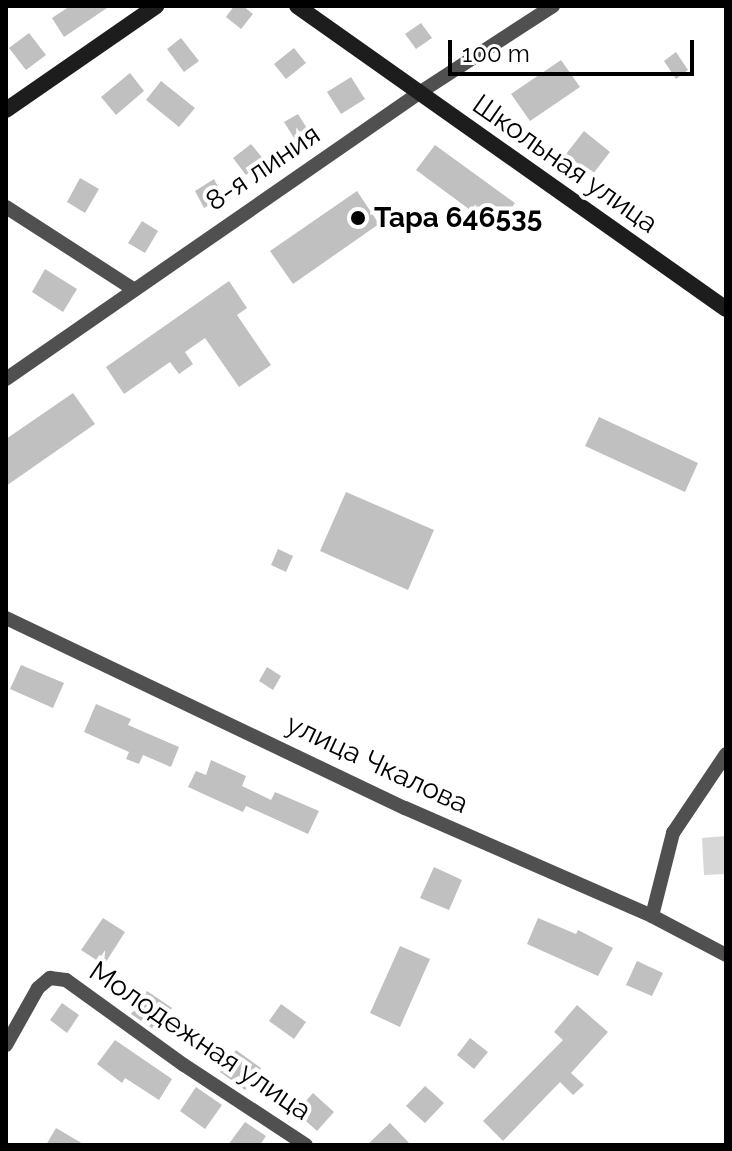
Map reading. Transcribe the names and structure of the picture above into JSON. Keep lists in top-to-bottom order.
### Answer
{
  "streets": {
    "street": [
      "Школьная улица",
      "8-я линия",
      "улица Чкалова",
      "Молодежная улица"
    ]
  },
  "crossings": [
    ["Школьная улица", "8-я линия"]
  ],
  "places": ["Тара 646535"],
  "scale_bar": "100 m"
}
